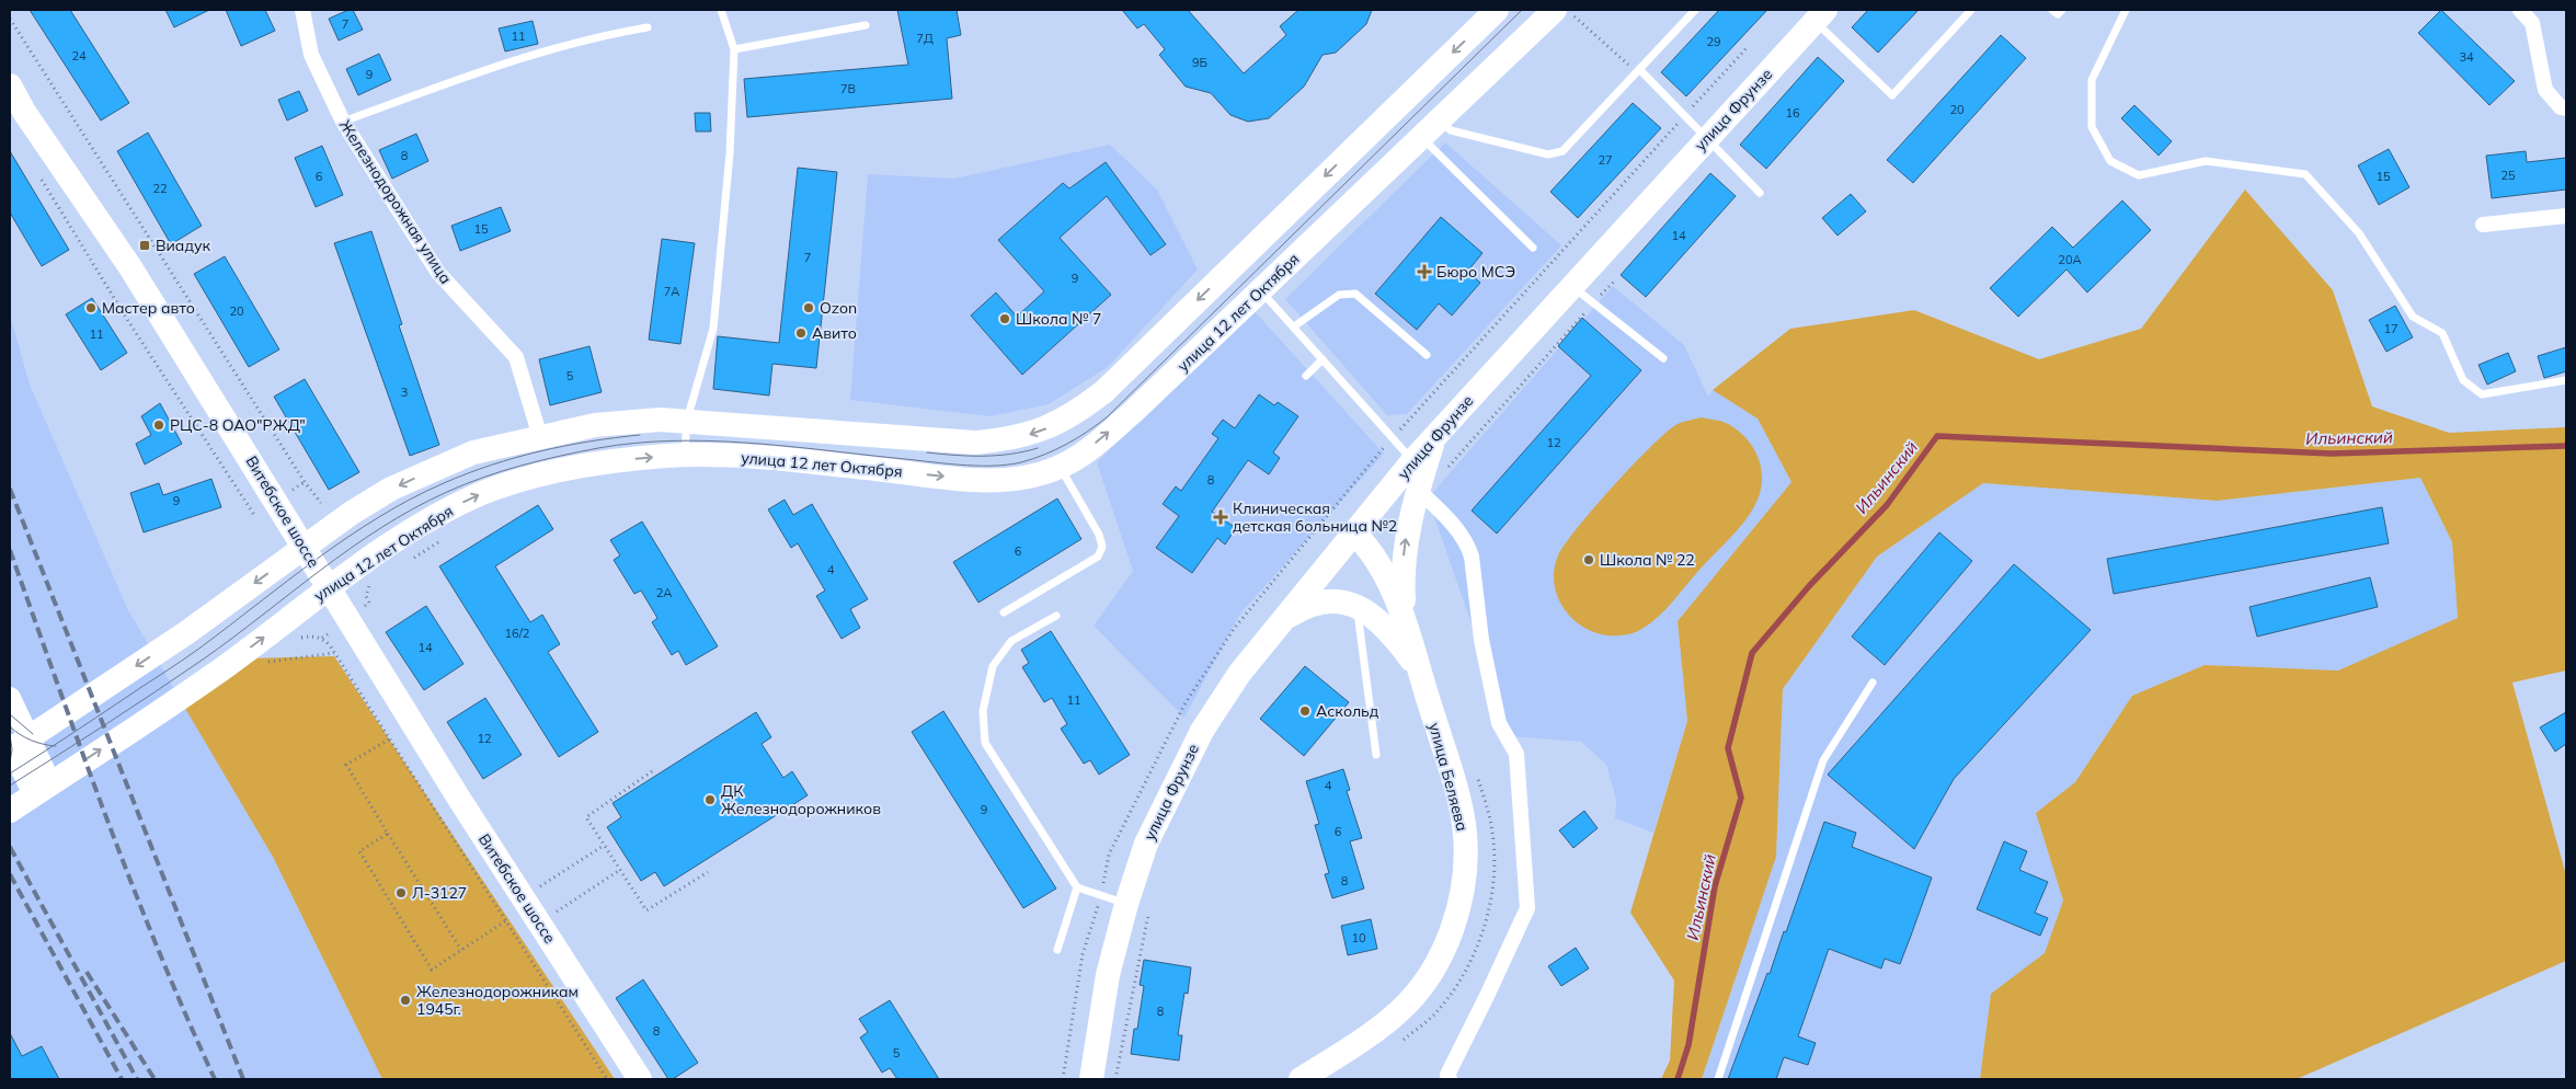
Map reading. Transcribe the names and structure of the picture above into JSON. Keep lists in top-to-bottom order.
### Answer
{
  "streets": {
    "main road": [
      "улица Фрунзе",
      "улица 12 лет Октября",
      "Витебское шоссе",
      "улица Беляева"
    ],
    "street": ["Железнодорожная улица"]
  },
  "crossings": [
    ["улица 12 лет Октября", "Витебское шоссе"]
  ],
  "water": ["Ильинский"],
  "places": {
    "transit": ["Виадук"],
    "health": ["Бюро МСЭ", "Клиническая детская больница №2"],
    "other": [
      "Мастер авто",
      "Ozon",
      "Школа № 7",
      "Авито",
      "РЦС-8 ОАО\"РЖД\"",
      "Школа № 22",
      "Аскольд",
      "ДК Железнодорожников",
      "Л-3127",
      "Железнодорожникам 1945г."
    ]
  },
  "house_numbers": [
    "7",
    "11",
    "7Д",
    "29",
    "24",
    "34",
    "9Б",
    "9",
    "7В",
    "20",
    "16",
    "8",
    "27",
    "25",
    "6",
    "15",
    "22",
    "15",
    "14",
    "7",
    "20А",
    "9",
    "7А",
    "20",
    "17",
    "11",
    "5",
    "3",
    "12",
    "8",
    "9",
    "6",
    "4",
    "2А",
    "16/2",
    "14",
    "11",
    "12",
    "4",
    "9",
    "6",
    "8",
    "10",
    "8",
    "8",
    "5"
  ]
}
